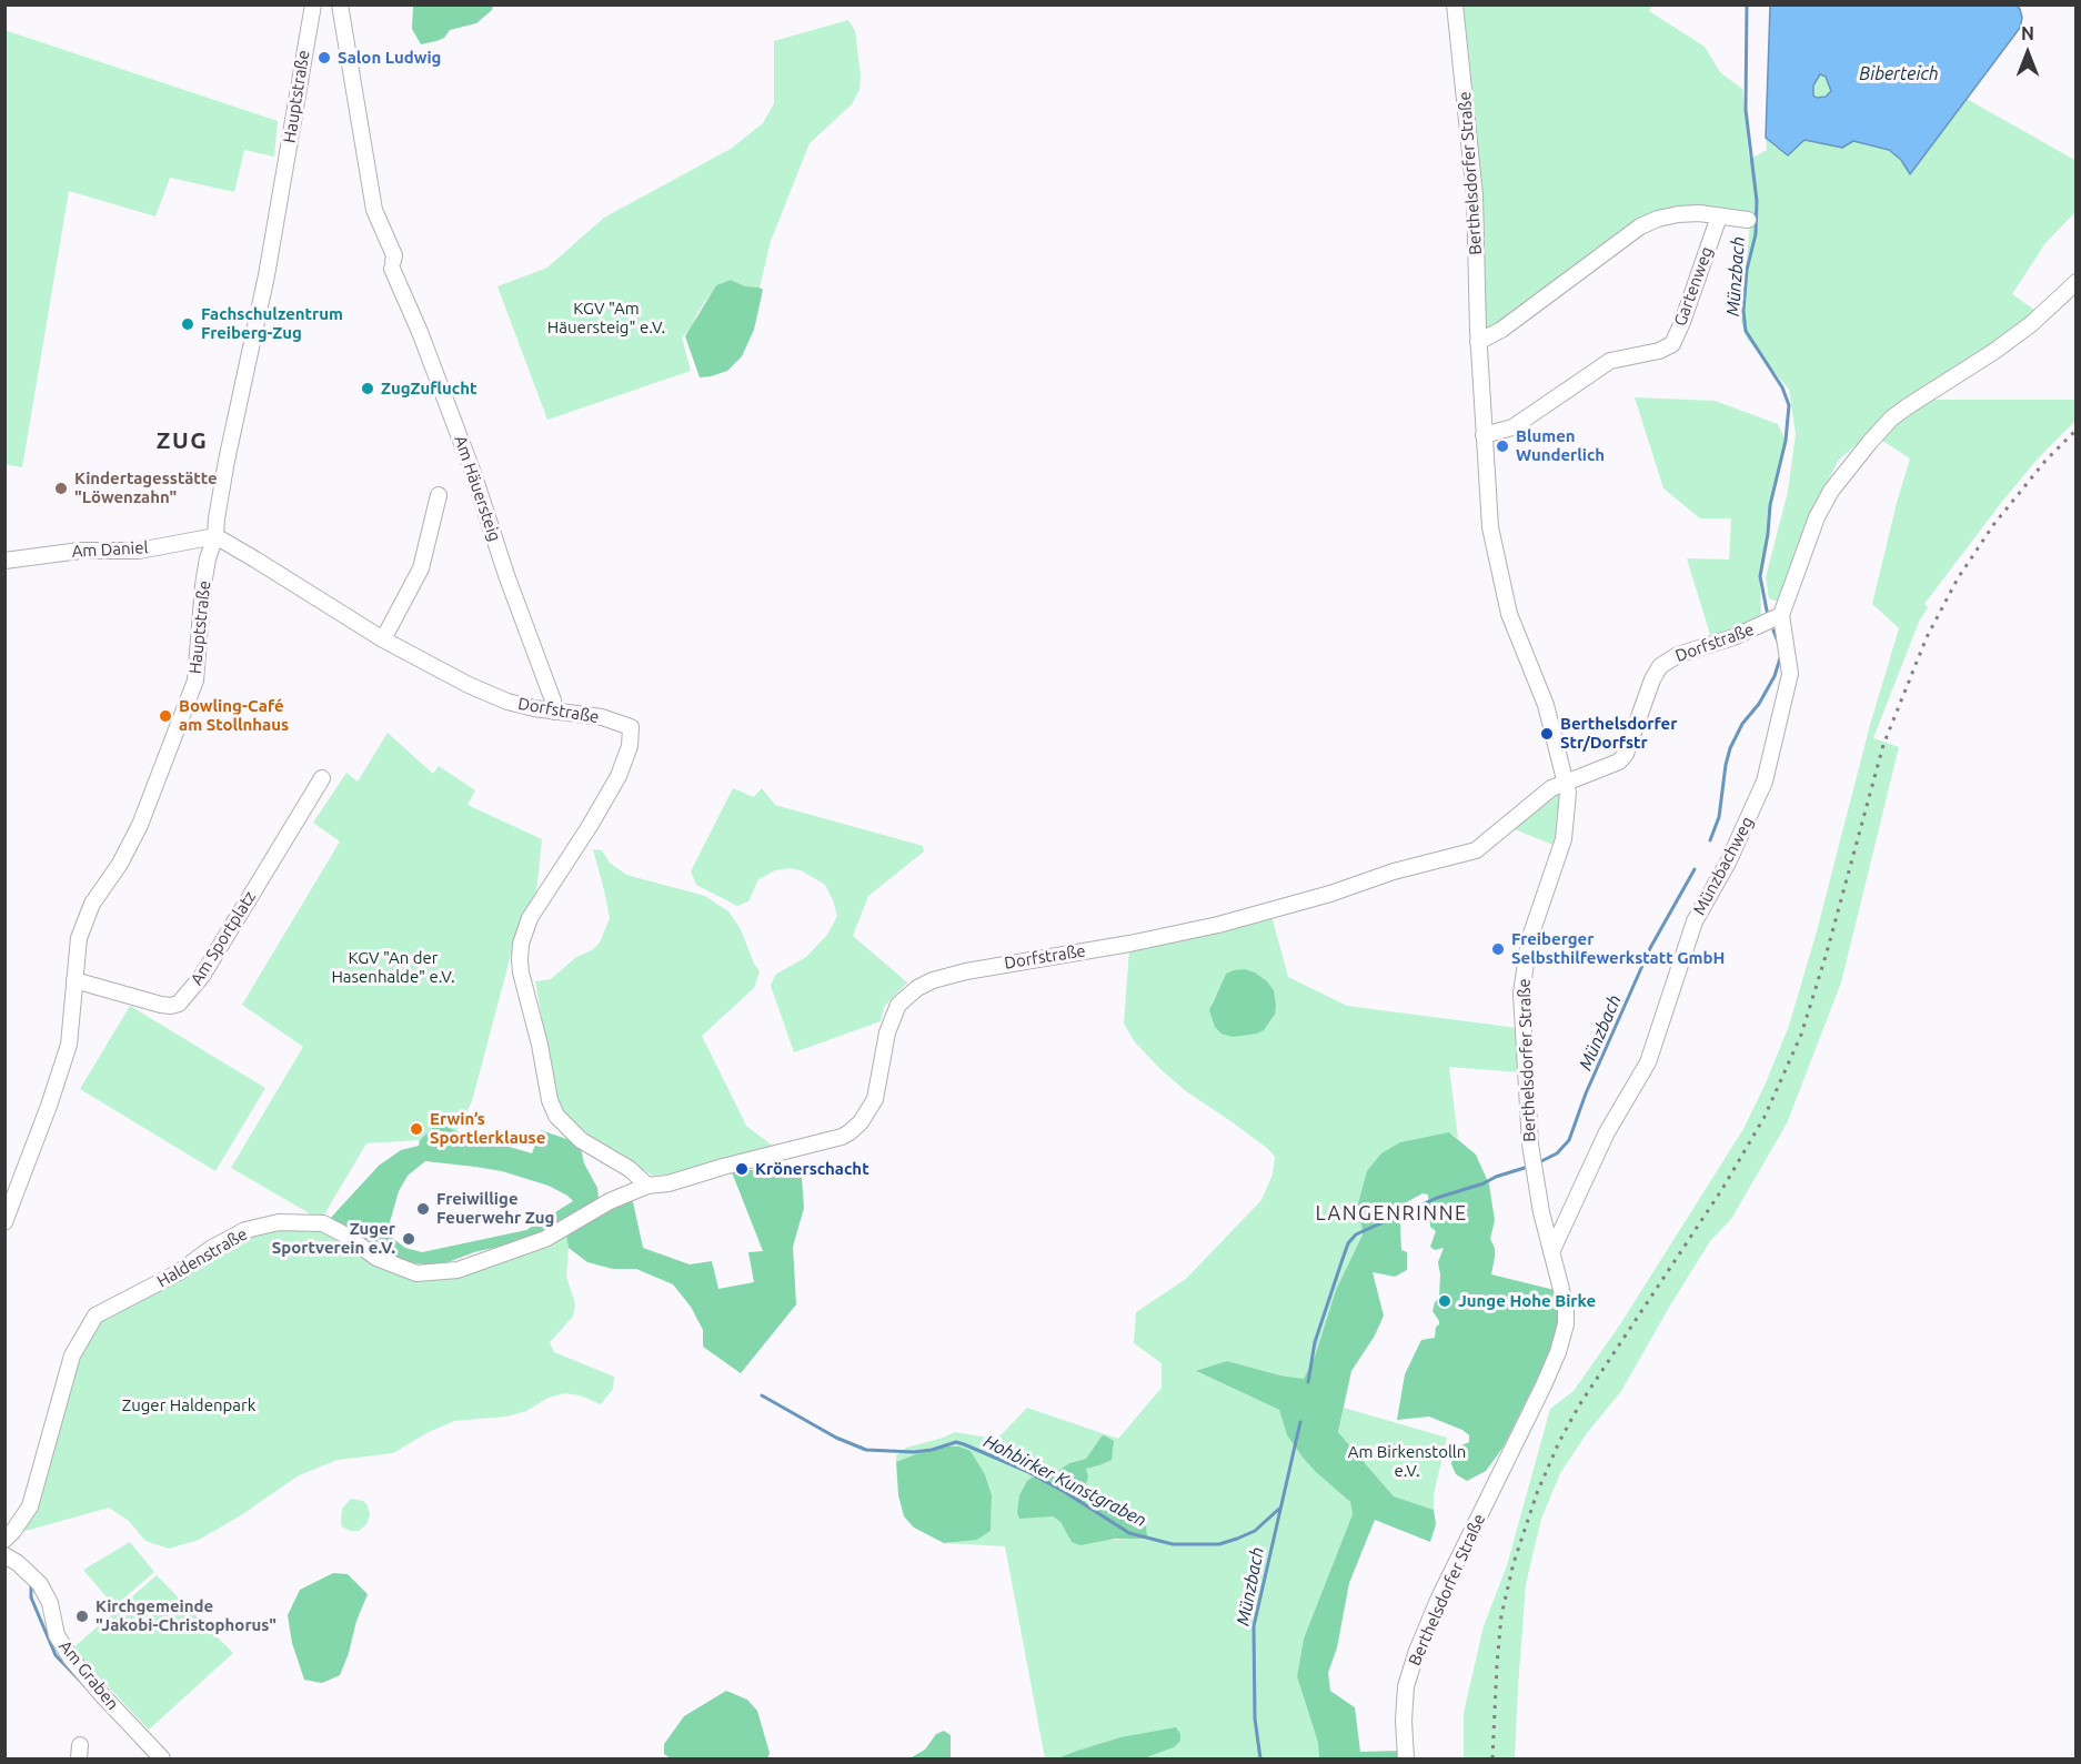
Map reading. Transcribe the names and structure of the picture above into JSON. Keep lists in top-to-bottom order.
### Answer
{
  "streets": {
    "street": [
      "Hauptstraße",
      "Berthelsdorfer Straße",
      "Gartenweg",
      "Am Häuersteig",
      "Am Daniel",
      "Dorfstraße",
      "Münzbachweg",
      "Am Sportplatz",
      "Haldenstraße",
      "Am Graben"
    ]
  },
  "crossings": [
    ["Hauptstraße", "Am Daniel"],
    ["Hauptstraße", "Dorfstraße"],
    ["Hauptstraße", "Am Sportplatz"],
    ["Berthelsdorfer Straße", "Gartenweg"],
    ["Berthelsdorfer Straße", "Dorfstraße"],
    ["Berthelsdorfer Straße", "Münzbachweg"],
    ["Am Häuersteig", "Dorfstraße"],
    ["Am Daniel", "Dorfstraße"],
    ["Dorfstraße", "Münzbachweg"],
    ["Dorfstraße", "Haldenstraße"]
  ],
  "districts": ["ZUG", "LANGENRINNE"],
  "water": ["Biberteich", "Münzbach", "Hohbirker Kunstgraben"],
  "parks": [
    "KGV \"Am Häuersteig\" e.V.",
    "KGV \"An der Hasenhalde\" e.V.",
    "Zuger Haldenpark",
    "Am Birkenstolln e.V."
  ],
  "places": [
    "Salon Ludwig",
    "Fachschulzentrum Freiberg-Zug",
    "ZugZuflucht",
    "Blumen Wunderlich",
    "Kindertagesstätte \"Löwenzahn\"",
    "Bowling-Café am Stollnhaus",
    "Berthelsdorfer Str/Dorfstr",
    "Freiberger Selbsthilfewerkstatt GmbH",
    "Erwin’s Sportlerklause",
    "Krönerschacht",
    "Freiwillige Feuerwehr Zug",
    "Zuger Sportverein e.V.",
    "Junge Hohe Birke",
    "Kirchgemeinde \"Jakobi-Christophorus\""
  ],
  "north": "top"
}
